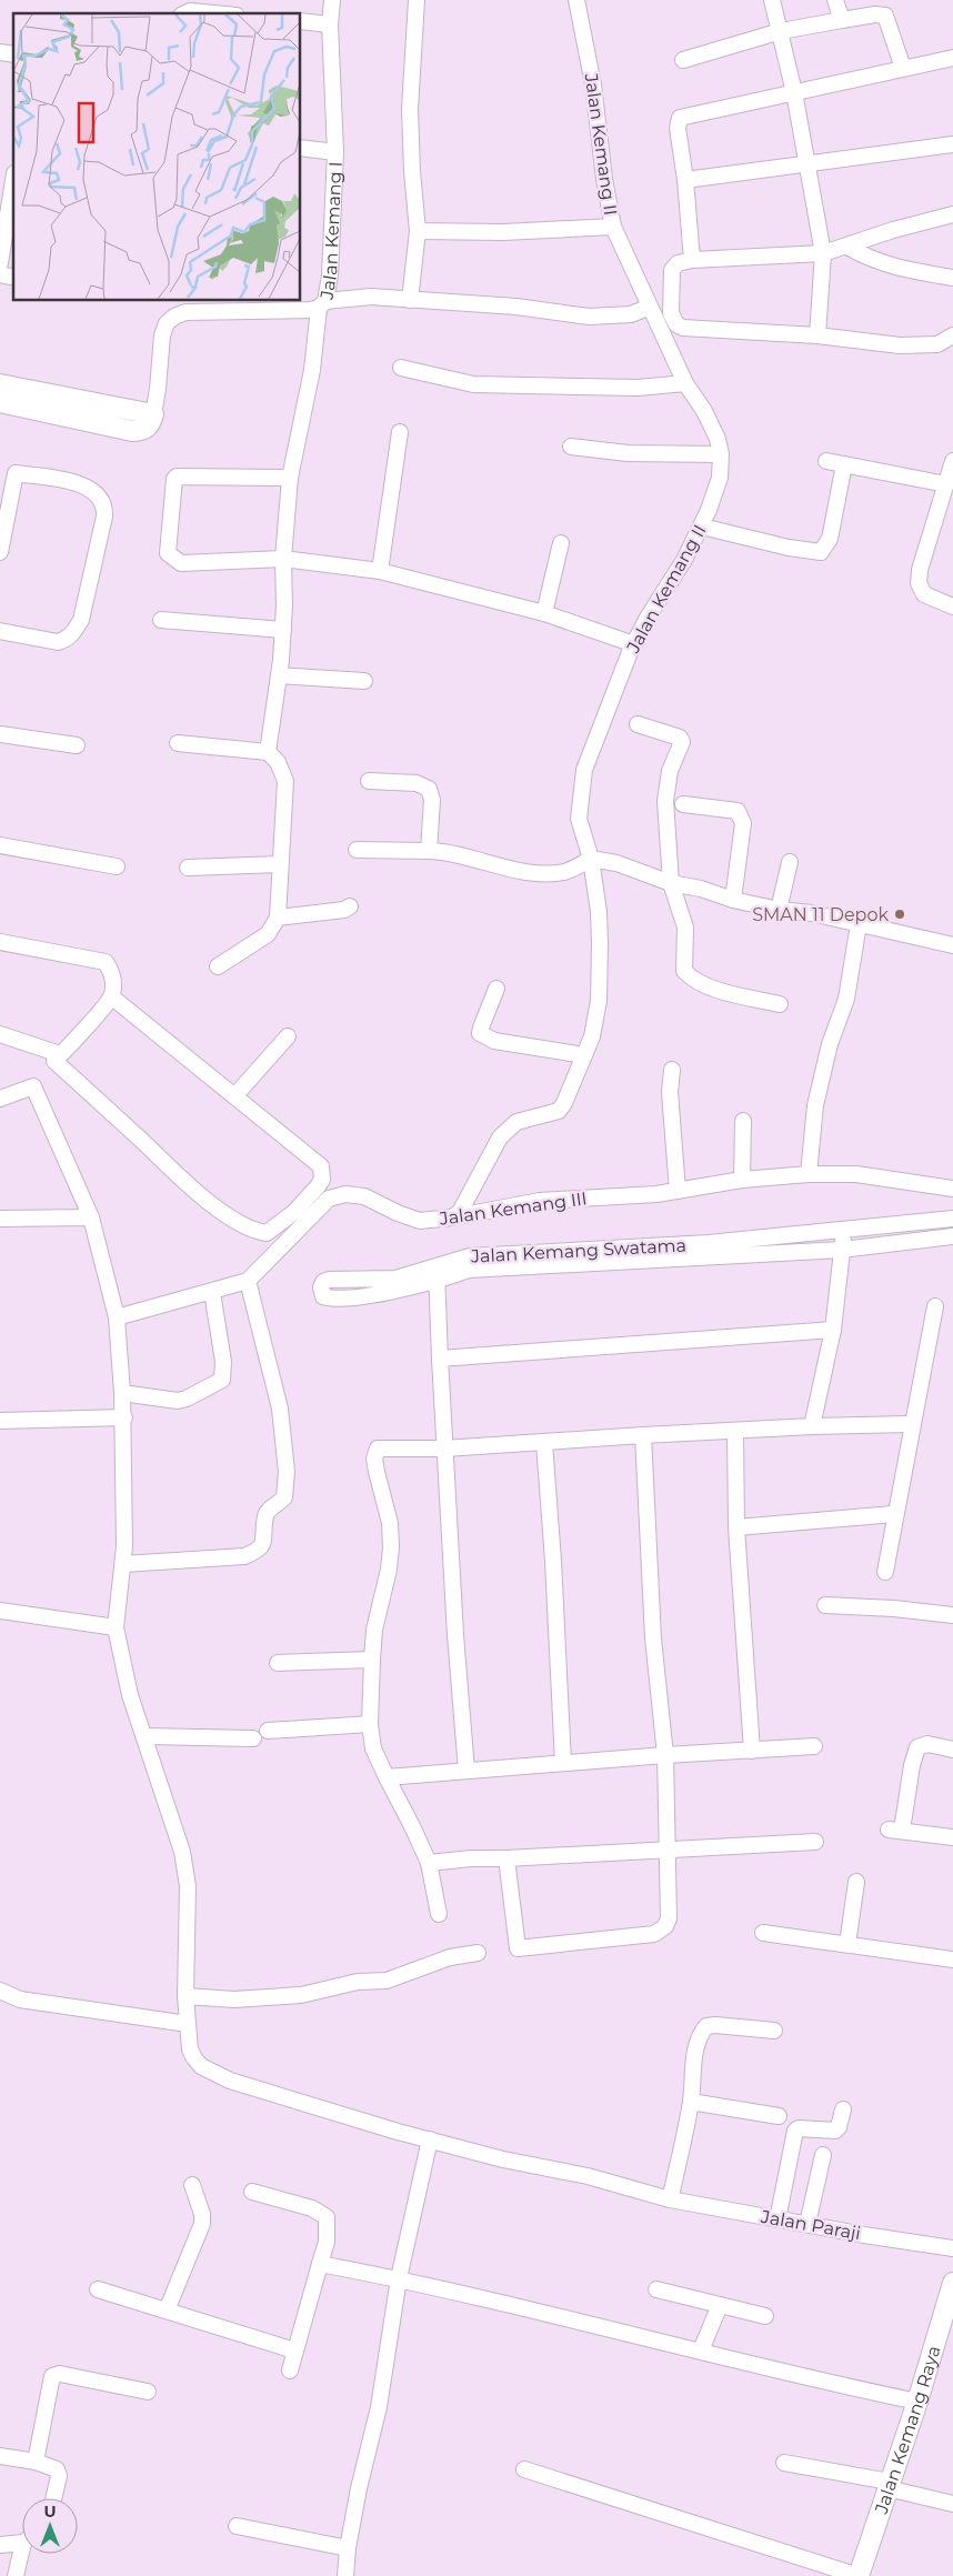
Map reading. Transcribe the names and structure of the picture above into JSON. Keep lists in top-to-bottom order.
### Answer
{
  "streets": {
    "street": [
      "Jalan Kemang II",
      "Jalan Kemang I",
      "Jalan Kemang III",
      "Jalan Kemang Swatama",
      "Jalan Paraji",
      "Jalan Kemang Raya"
    ]
  },
  "crossings": [
    ["Jalan Kemang II", "Jalan Kemang III"],
    ["Jalan Kemang III", "Jalan Paraji"]
  ],
  "places": ["SMAN 11 Depok"],
  "north": "top"
}
